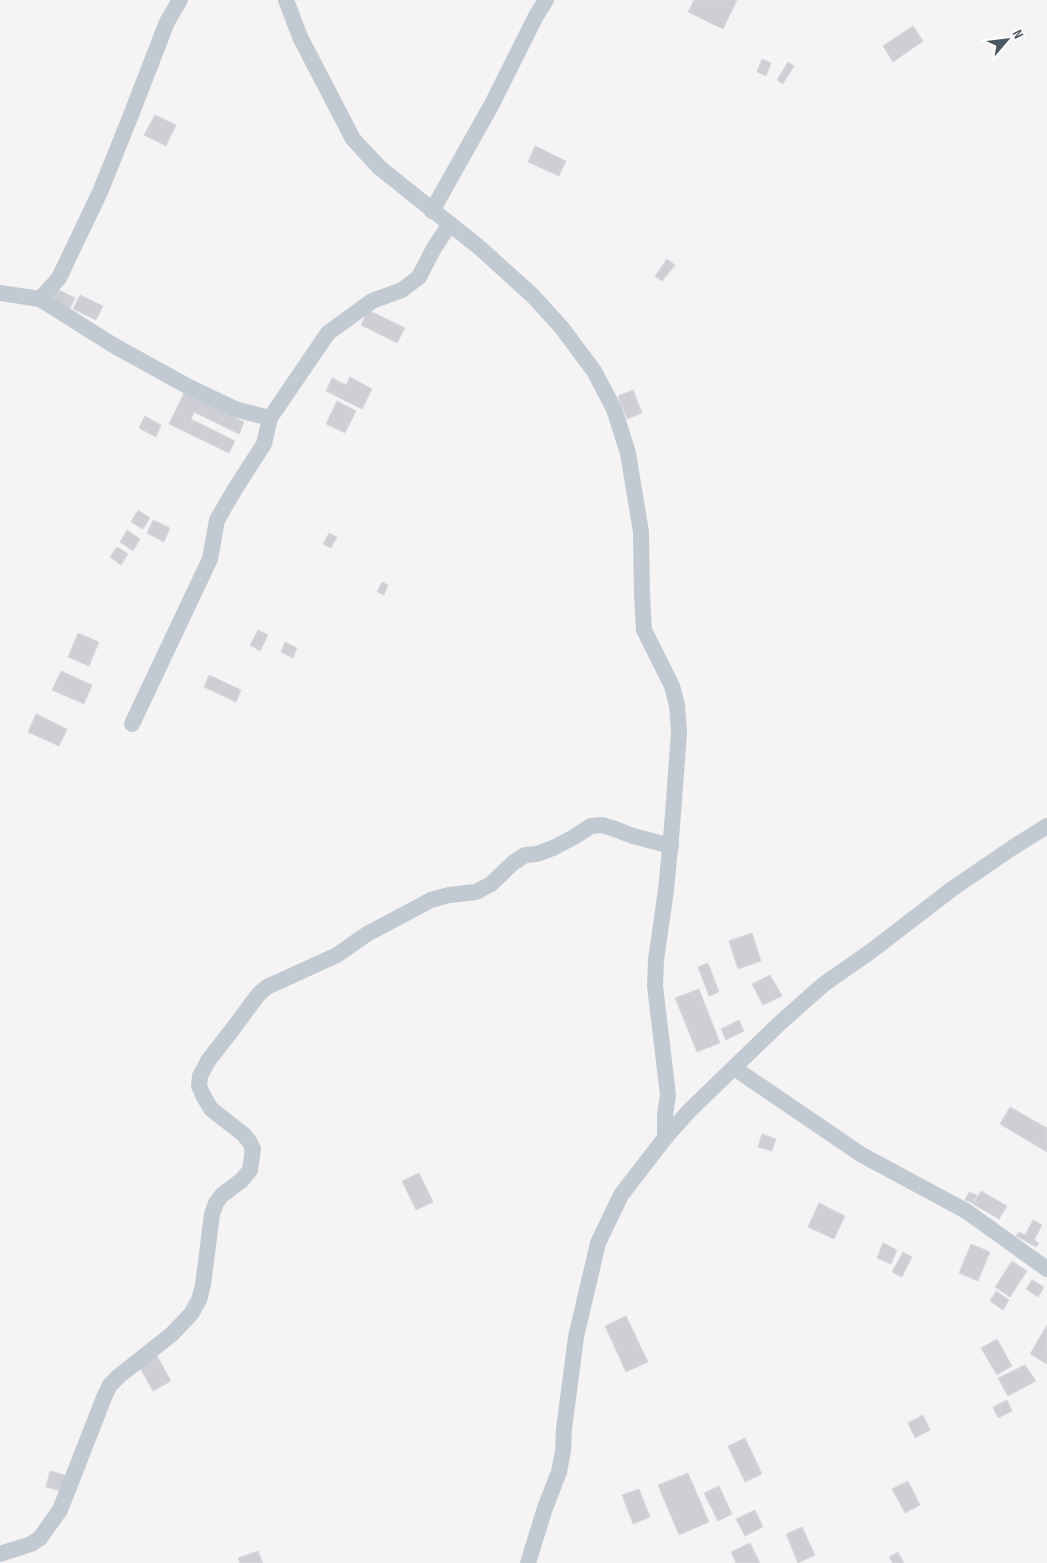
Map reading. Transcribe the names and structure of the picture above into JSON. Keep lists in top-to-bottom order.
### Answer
{
  "north": "top right"
}
